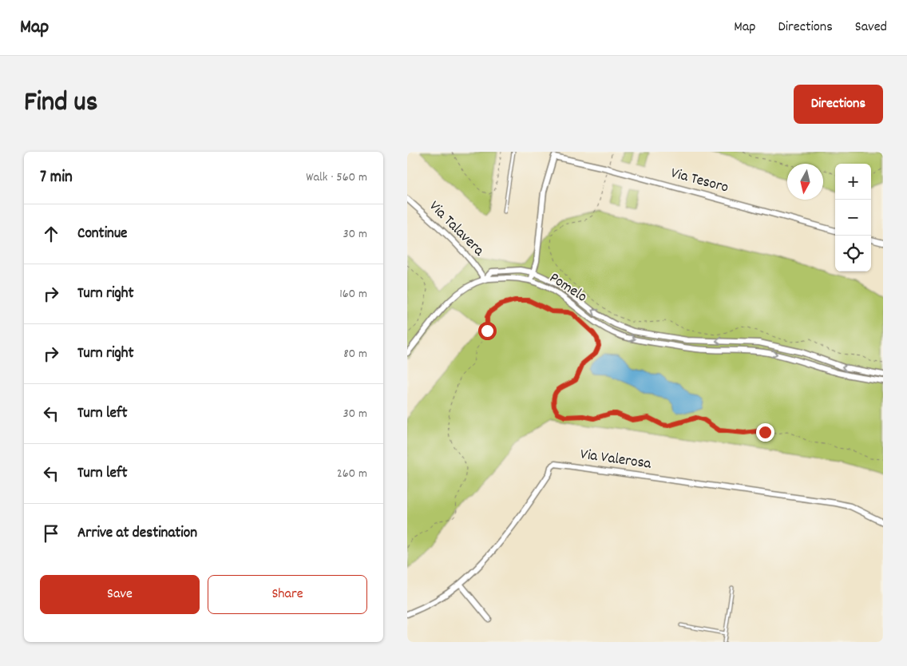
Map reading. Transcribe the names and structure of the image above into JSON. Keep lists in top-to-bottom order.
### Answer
{
  "streets": {
    "street": [
      "Via Tesoro",
      "Via Talavera",
      "Pomelo",
      "Via Valerosa"
    ]
  },
  "crossings": [
    ["Via Talavera", "Pomelo"]
  ],
  "north": "bottom",
  "page": {
    "header": "Map",
    "nav": ["Map", "Directions", "Saved"],
    "title": "Find us",
    "buttons": [
      "Directions",
      ["Save", "Share"]
    ],
    "heading": ["7 min", "Walk · 560 m"],
    "map_buttons": ["+", "−"],
    "list": [
      ["Continue", "30 m"],
      ["Turn right", "160 m"],
      ["Turn right", "80 m"],
      ["Turn left", "30 m"],
      ["Turn left", "260 m"],
      "Arrive at destination"
    ]
  }
}
